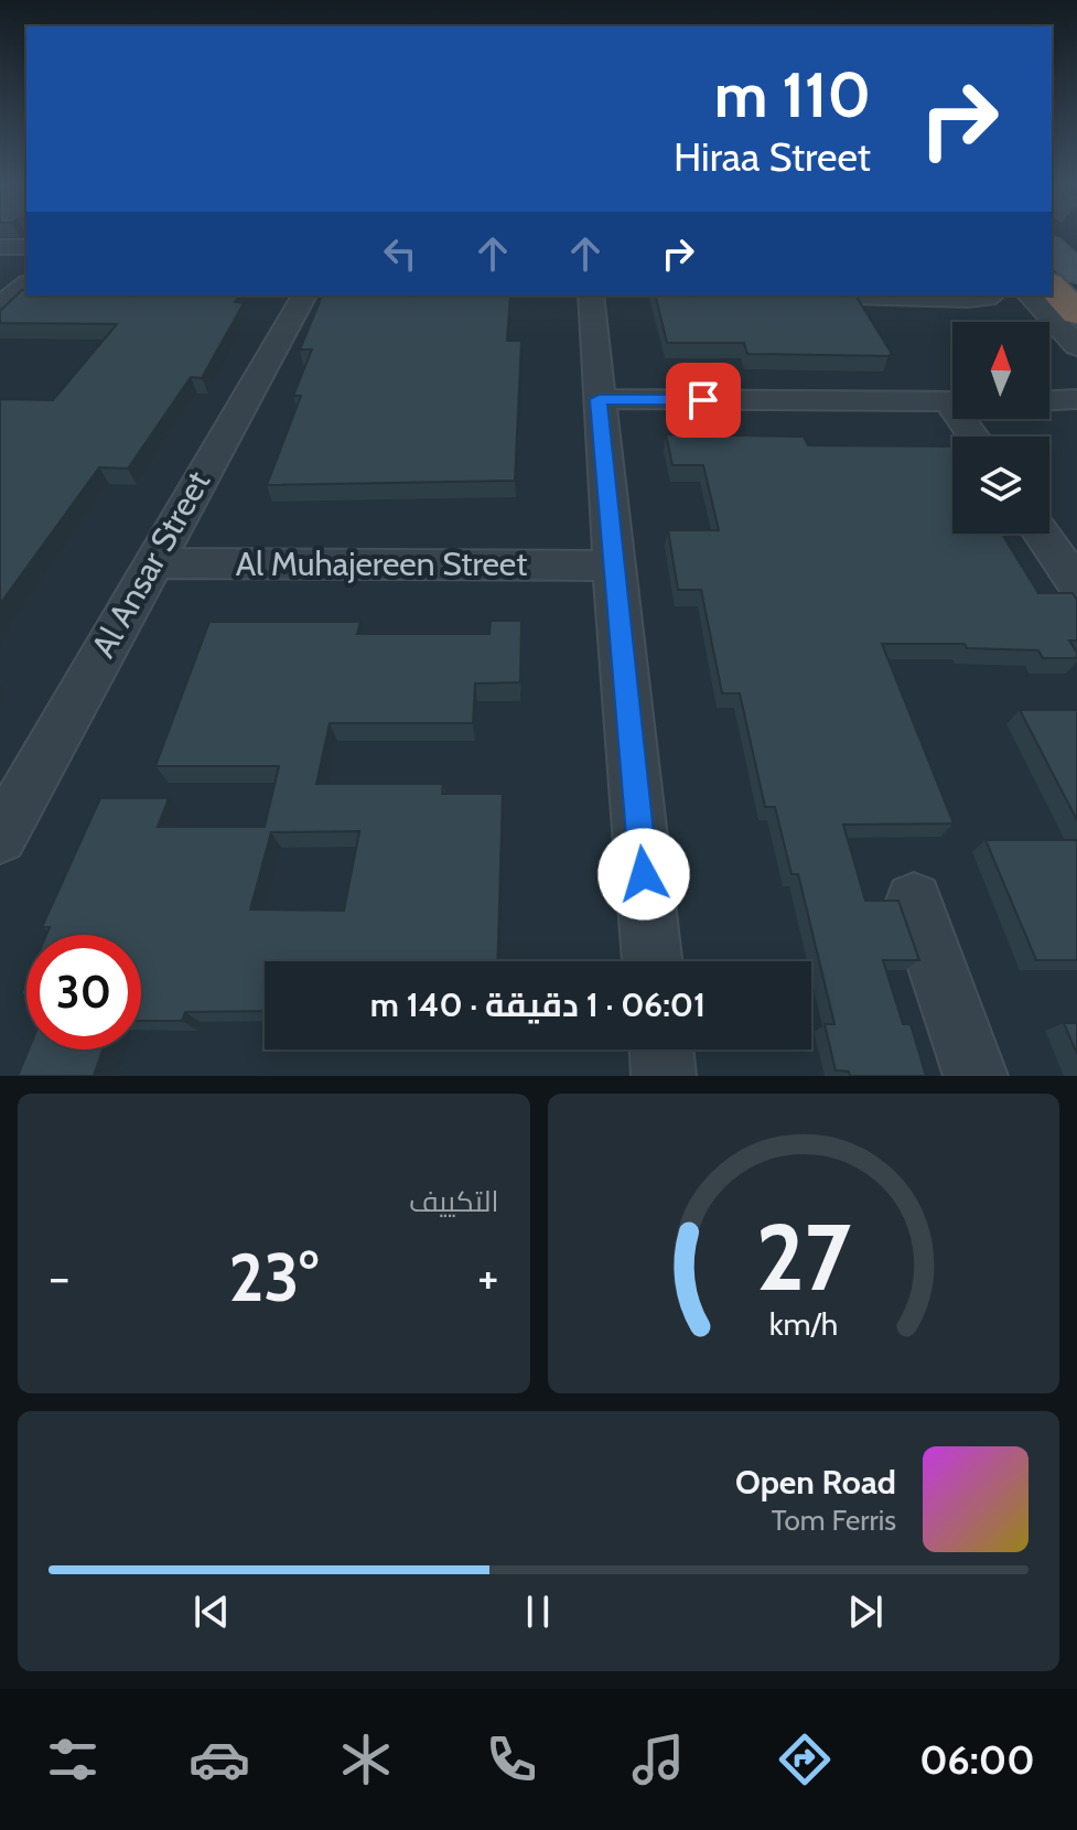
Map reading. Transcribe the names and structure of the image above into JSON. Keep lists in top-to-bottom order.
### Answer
{
  "streets": {
    "street": ["Al Ansar Street", "Al Muhajereen Street"]
  },
  "crossings": [
    ["Al Ansar Street", "Al Muhajereen Street"]
  ],
  "north": "top",
  "page": {
    "turn": ["110 m", "Hiraa Street"],
    "limit": "30",
    "trip": "06:01 · 1 دقيقة · 140 m",
    "tile": "التكييف",
    "heat": ["−", "23°", "+"],
    "song": ["Open Road", "Tom Ferris"],
    "tabs": "06:00",
    "gauge": ["27", "km/h"]
  }
}
